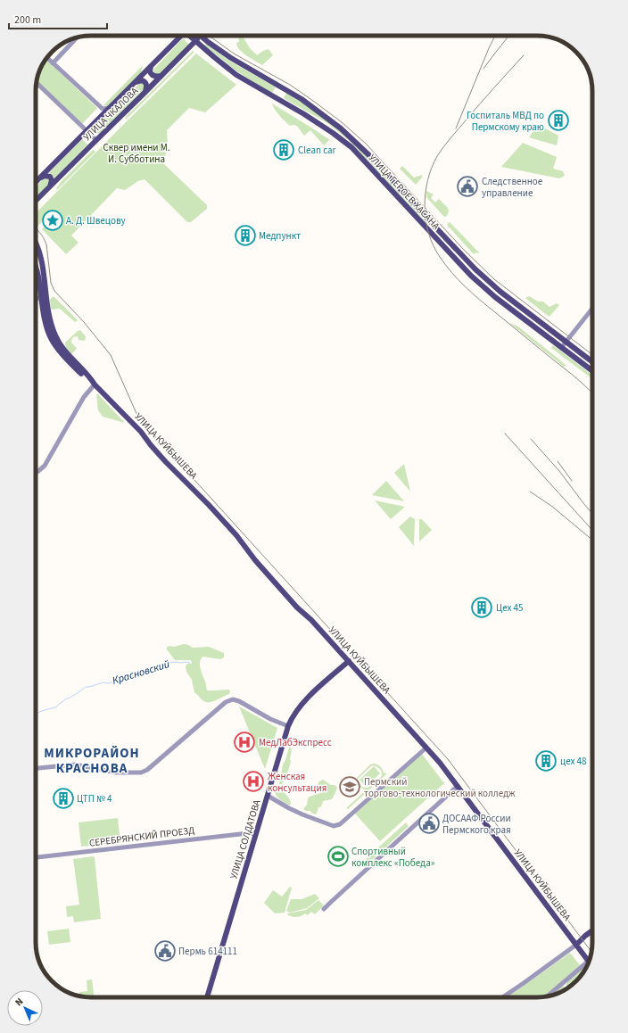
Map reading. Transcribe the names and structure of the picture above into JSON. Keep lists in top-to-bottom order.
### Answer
{
  "streets": {
    "main road": [
      "УЛИЦА ЧКАЛОВА",
      "УЛИЦА ГЕРОЕВ ХАСАНА",
      "УЛИЦА КУЙБЫШЕВА",
      "УЛИЦА СОЛДАТОВА"
    ],
    "street": ["СЕРЕБРЯНСКИЙ ПРОЕЗД"]
  },
  "crossings": [
    ["УЛИЦА ЧКАЛОВА", "УЛИЦА ГЕРОЕВ ХАСАНА"],
    ["УЛИЦА КУЙБЫШЕВА", "УЛИЦА СОЛДАТОВА"],
    ["СЕРЕБРЯНСКИЙ ПРОЕЗД", "УЛИЦА СОЛДАТОВА"]
  ],
  "districts": ["МИКРОРАЙОН КРАСНОВА"],
  "water": ["Красновский"],
  "parks": ["Сквер имени М. И. Субботина"],
  "places": {
    "building": [
      "Госпиталь МВД по Пермскому краю",
      "Clean car",
      "Медпункт",
      "Цех 45",
      "цех 48",
      "ЦТП № 4"
    ],
    "public building": ["Следственное управление", "ДОСААФ России Пермского края", "Пермь 614111"],
    "place": ["А. Д. Швецову"],
    "hospital": ["МедЛабЭкспресс", "Женская консультация"],
    "school or university": ["Пермский торгово-технологический колледж"],
    "sports": ["Спортивный комплекс «Победа»"]
  },
  "scale_bar": "200 m",
  "north": "top left"
}
